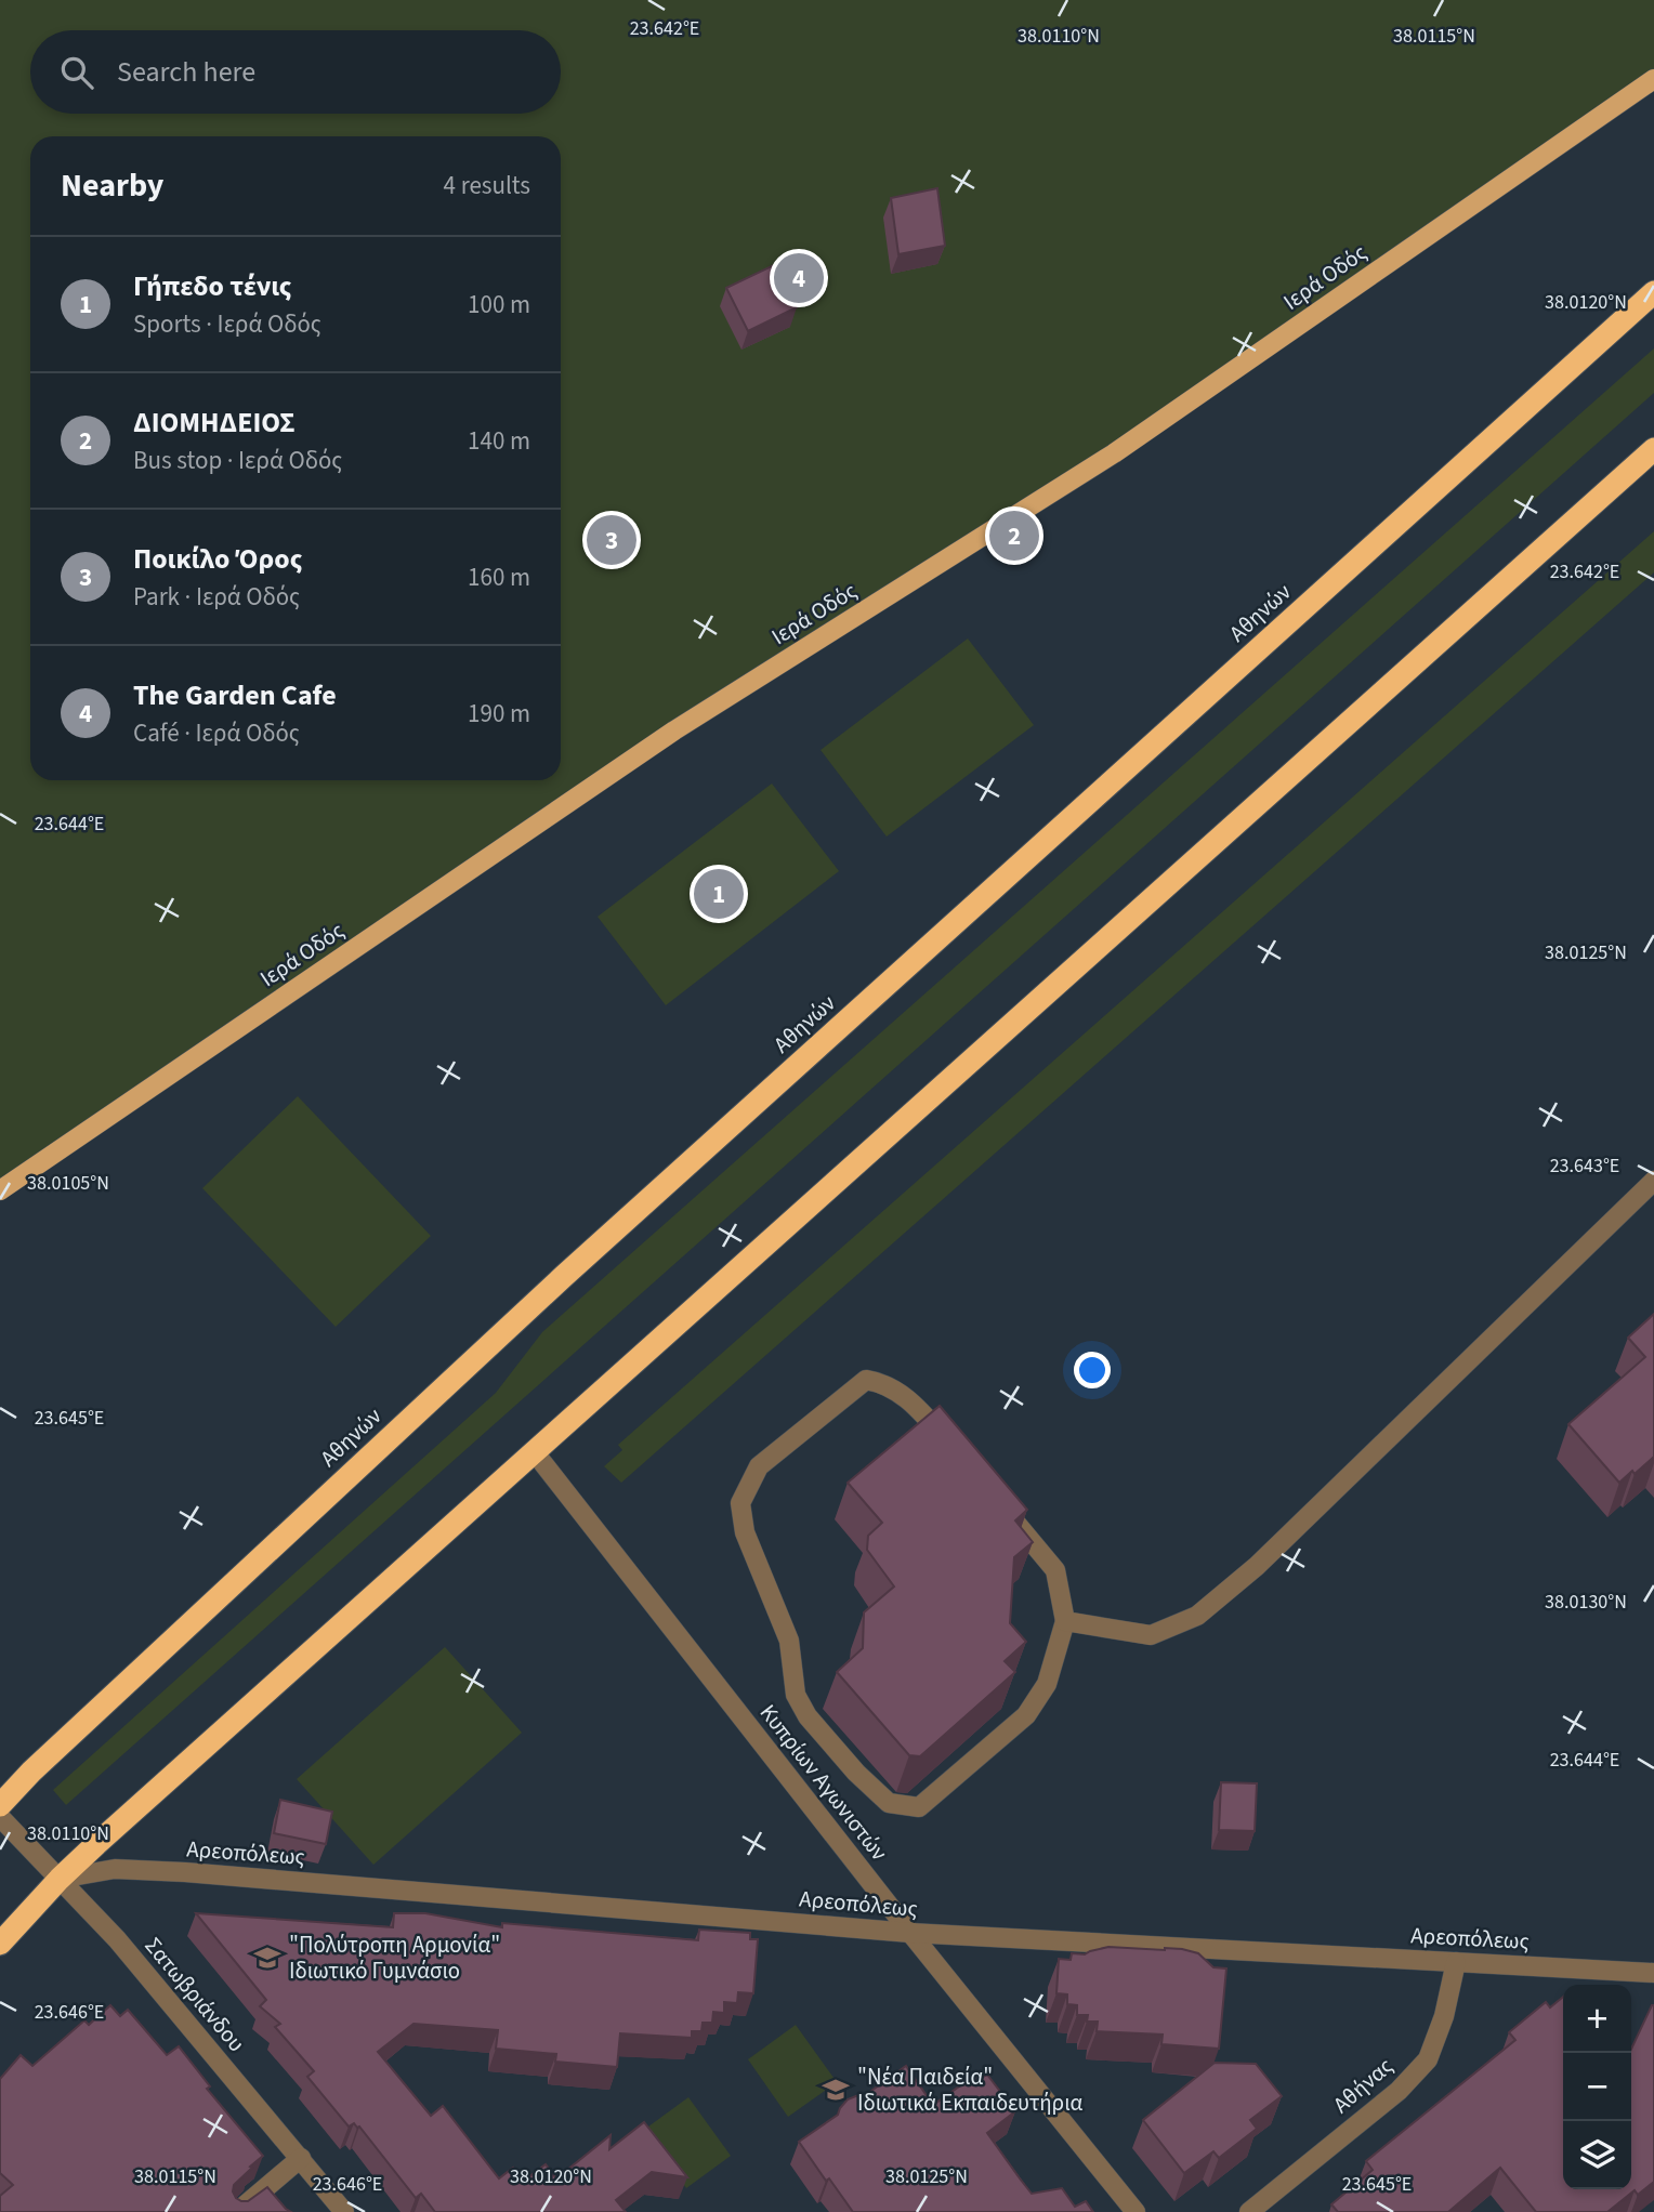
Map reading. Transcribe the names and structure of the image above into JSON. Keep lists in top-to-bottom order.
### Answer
{
  "streets": {
    "highway": ["Αθηνών"],
    "main road": ["Ιερά Οδός"],
    "street": [
      "Κυπρίων Αγωνιστών",
      "Αρεοπόλεως",
      "Σατωβριάνδου",
      "Αθήνας"
    ]
  },
  "crossings": [
    ["Κυπρίων Αγωνιστών", "Αρεοπόλεως"],
    ["Αρεοπόλεως", "Σατωβριάνδου"],
    ["Αρεοπόλεως", "Αθήνας"]
  ],
  "places": {
    "school or university": ["\"Πολύτροπη Αρμονία\" Ιδιωτικό Γυμνάσιο", "\"Νέα Παιδεία\" Ιδιωτικά Εκπαιδευτήρια"]
  },
  "page": {
    "search": "Search here",
    "heading": ["Nearby", "4 results"],
    "list": [
      {
        "mark": "1",
        "name": "Γήπεδο τένις",
        "note": "Sports · Ιερά Οδός",
        "value": "100 m"
      },
      {
        "mark": "2",
        "name": "ΔΙΟΜΗΔΕΙΟΣ",
        "note": "Bus stop · Ιερά Οδός",
        "value": "140 m"
      },
      {
        "mark": "3",
        "name": "Ποικίλο Όρος",
        "note": "Park · Ιερά Οδός",
        "value": "160 m"
      },
      {
        "mark": "4",
        "name": "The Garden Cafe",
        "note": "Café · Ιερά Οδός",
        "value": "190 m"
      }
    ],
    "pins": [
      "4",
      "2",
      "3",
      "1"
    ],
    "map_buttons": ["+", "−"]
  },
  "coordinates": [
    "23.642°E",
    "38.0110°N",
    "38.0115°N",
    "38.0120°N",
    "23.644°E",
    "38.0125°N",
    "23.643°E",
    "38.0105°N",
    "23.645°E",
    "38.0130°N",
    "23.646°E"
  ]
}
